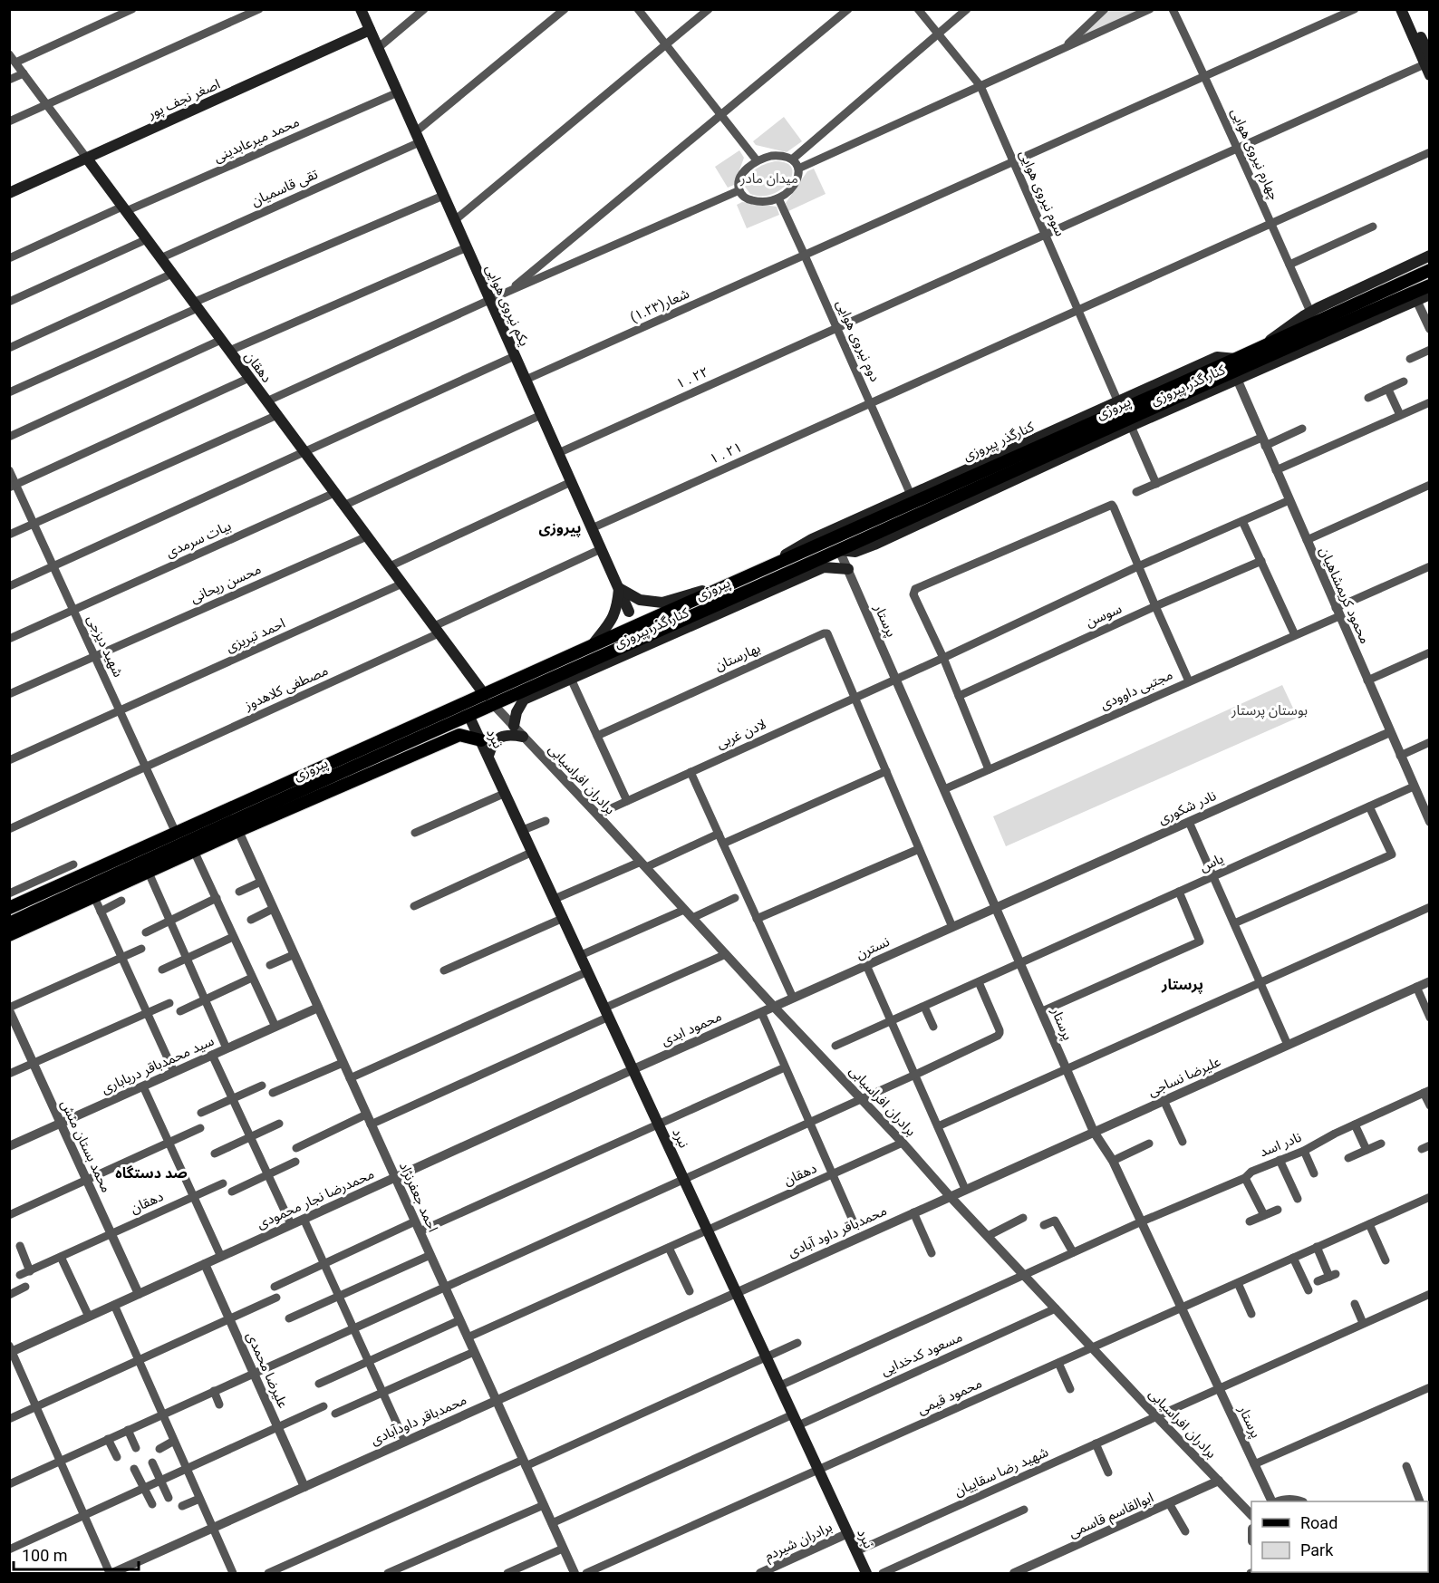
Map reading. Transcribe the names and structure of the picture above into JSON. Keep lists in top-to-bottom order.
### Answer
{
  "streets": {
    "main road": [
      "اصغر نجف پور",
      "یکم نیروی هوایی",
      "دهقان",
      "کنار گذر پیروزی",
      "پیروزی",
      "کنارگذر پیروزی",
      "نبرد"
    ],
    "street": [
      "محمد میرعابدینی",
      "چهارم نیروی هوایی",
      "تقی قاسمیان",
      "سوم نیروی هوایی",
      "شعار(۱.۲۳)",
      "دوم نیروی هوایی",
      "۱ . ۲۲",
      "۱ . ۲۱",
      "بیات سرمدی",
      "محسن ریحانی",
      "محمود کریمشاهیان",
      "سوسن",
      "پرستار",
      "احمد تبریزی",
      "شهید دیزجی",
      "بهارستان",
      "مصطفی کلاهدوز",
      "مجتبی داوودی",
      "لادن غربی",
      "برادران افراسیابی",
      "نادر شکوری",
      "یاس",
      "نسترن",
      "محمود ابدی",
      "سید محمدباقر دریاباری",
      "علیرضا نساجی",
      "نادر اسد",
      "محمد بستان منش",
      "احمد جعفرنژاد",
      "محمدرضا نجار محمودی",
      "محمدباقر داود آبادی",
      "مسعود کدخدایی",
      "علیرضا محمدی",
      "محمود قیمی",
      "محمدباقر داودآبادی",
      "شهید رضا سقاییان",
      "ابوالقاسم قاسمی",
      "برادران شیردم"
    ]
  },
  "crossings": [
    ["اصغر نجف پور", "یکم نیروی هوایی"],
    ["اصغر نجف پور", "دهقان"],
    ["محمد میرعابدینی", "یکم نیروی هوایی"],
    ["محمد میرعابدینی", "دهقان"],
    ["چهارم نیروی هوایی", "شعار(۱.۲۳)"],
    ["چهارم نیروی هوایی", "۱ . ۲۲"],
    ["چهارم نیروی هوایی", "۱ . ۲۱"],
    ["تقی قاسمیان", "یکم نیروی هوایی"],
    ["تقی قاسمیان", "دهقان"],
    ["سوم نیروی هوایی", "شعار(۱.۲۳)"],
    ["سوم نیروی هوایی", "۱ . ۲۲"],
    ["سوم نیروی هوایی", "کنارگذر پیروزی"],
    ["سوم نیروی هوایی", "۱ . ۲۱"],
    ["یکم نیروی هوایی", "شعار(۱.۲۳)"],
    ["یکم نیروی هوایی", "۱ . ۲۲"],
    ["یکم نیروی هوایی", "۱ . ۲۱"],
    ["یکم نیروی هوایی", "مصطفی کلاهدوز"],
    ["شعار(۱.۲۳)", "دوم نیروی هوایی"],
    ["دوم نیروی هوایی", "۱ . ۲۲"],
    ["دوم نیروی هوایی", "کنارگذر پیروزی"],
    ["دوم نیروی هوایی", "۱ . ۲۱"],
    ["دهقان", "پیروزی"],
    ["دهقان", "بیات سرمدی"],
    ["دهقان", "محسن ریحانی"],
    ["دهقان", "احمد تبریزی"],
    ["دهقان", "مصطفی کلاهدوز"],
    ["دهقان", "نبرد"],
    ["دهقان", "برادران افراسیابی"],
    ["دهقان", "محمد بستان منش"],
    ["دهقان", "احمد جعفرنژاد"],
    ["کنار گذر پیروزی", "پیروزی"],
    ["کنار گذر پیروزی", "محمود کریمشاهیان"],
    ["کنار گذر پیروزی", "پرستار"],
    ["کنار گذر پیروزی", "برادران افراسیابی"],
    ["پیروزی", "کنارگذر پیروزی"],
    ["پیروزی", "پرستار"],
    ["پیروزی", "شهید دیزجی"],
    ["پیروزی", "نبرد"],
    ["پیروزی", "برادران افراسیابی"],
    ["پیروزی", "احمد جعفرنژاد"],
    ["بیات سرمدی", "شهید دیزجی"],
    ["محسن ریحانی", "شهید دیزجی"],
    ["محمود کریمشاهیان", "مجتبی داوودی"],
    ["محمود کریمشاهیان", "لادن غربی"],
    ["محمود کریمشاهیان", "نادر شکوری"],
    ["محمود کریمشاهیان", "یاس"],
    ["پرستار", "مجتبی داوودی"],
    ["پرستار", "لادن غربی"],
    ["پرستار", "نادر شکوری"],
    ["پرستار", "یاس"],
    ["پرستار", "نسترن"],
    ["پرستار", "علیرضا نساجی"],
    ["پرستار", "نادر اسد"],
    ["پرستار", "محمود قیمی"],
    ["پرستار", "شهید رضا سقاییان"],
    ["احمد تبریزی", "شهید دیزجی"],
    ["شهید دیزجی", "مصطفی کلاهدوز"],
    ["بهارستان", "لادن غربی"],
    ["لادن غربی", "برادران افراسیابی"],
    ["نبرد", "محمود ابدی"],
    ["نبرد", "نادر اسد"],
    ["نبرد", "محمدرضا نجار محمودی"],
    ["نبرد", "محمدباقر داود آبادی"],
    ["نبرد", "مسعود کدخدایی"],
    ["نبرد", "محمود قیمی"],
    ["نبرد", "محمدباقر داودآبادی"],
    ["نبرد", "شهید رضا سقاییان"],
    ["نبرد", "برادران شیردم"],
    ["برادران افراسیابی", "نسترن"],
    ["برادران افراسیابی", "علیرضا نساجی"],
    ["برادران افراسیابی", "نادر اسد"],
    ["برادران افراسیابی", "محمدباقر داود آبادی"],
    ["برادران افراسیابی", "مسعود کدخدایی"],
    ["برادران افراسیابی", "محمود قیمی"],
    ["برادران افراسیابی", "شهید رضا سقاییان"],
    ["برادران افراسیابی", "ابوالقاسم قاسمی"],
    ["نادر شکوری", "نسترن"],
    ["نسترن", "محمود ابدی"],
    ["محمود ابدی", "محمدرضا نجار محمودی"],
    ["سید محمدباقر دریاباری", "محمد بستان منش"],
    ["سید محمدباقر دریاباری", "احمد جعفرنژاد"],
    ["علیرضا نساجی", "محمدباقر داود آبادی"],
    ["محمد بستان منش", "محمدرضا نجار محمودی"],
    ["احمد جعفرنژاد", "محمدرضا نجار محمودی"],
    ["احمد جعفرنژاد", "مسعود کدخدایی"],
    ["احمد جعفرنژاد", "محمدباقر داودآبادی"],
    ["محمدرضا نجار محمودی", "علیرضا محمدی"],
    ["محمدباقر داود آبادی", "محمدباقر داودآبادی"],
    ["علیرضا محمدی", "محمدباقر داودآبادی"]
  ],
  "districts": ["پیروزی", "پرستار", "صد دستگاه"],
  "parks": ["میدان مادر", "بوستان پرستار"],
  "legend": ["Road", "Park"],
  "scale_bar": "100 m"
}
